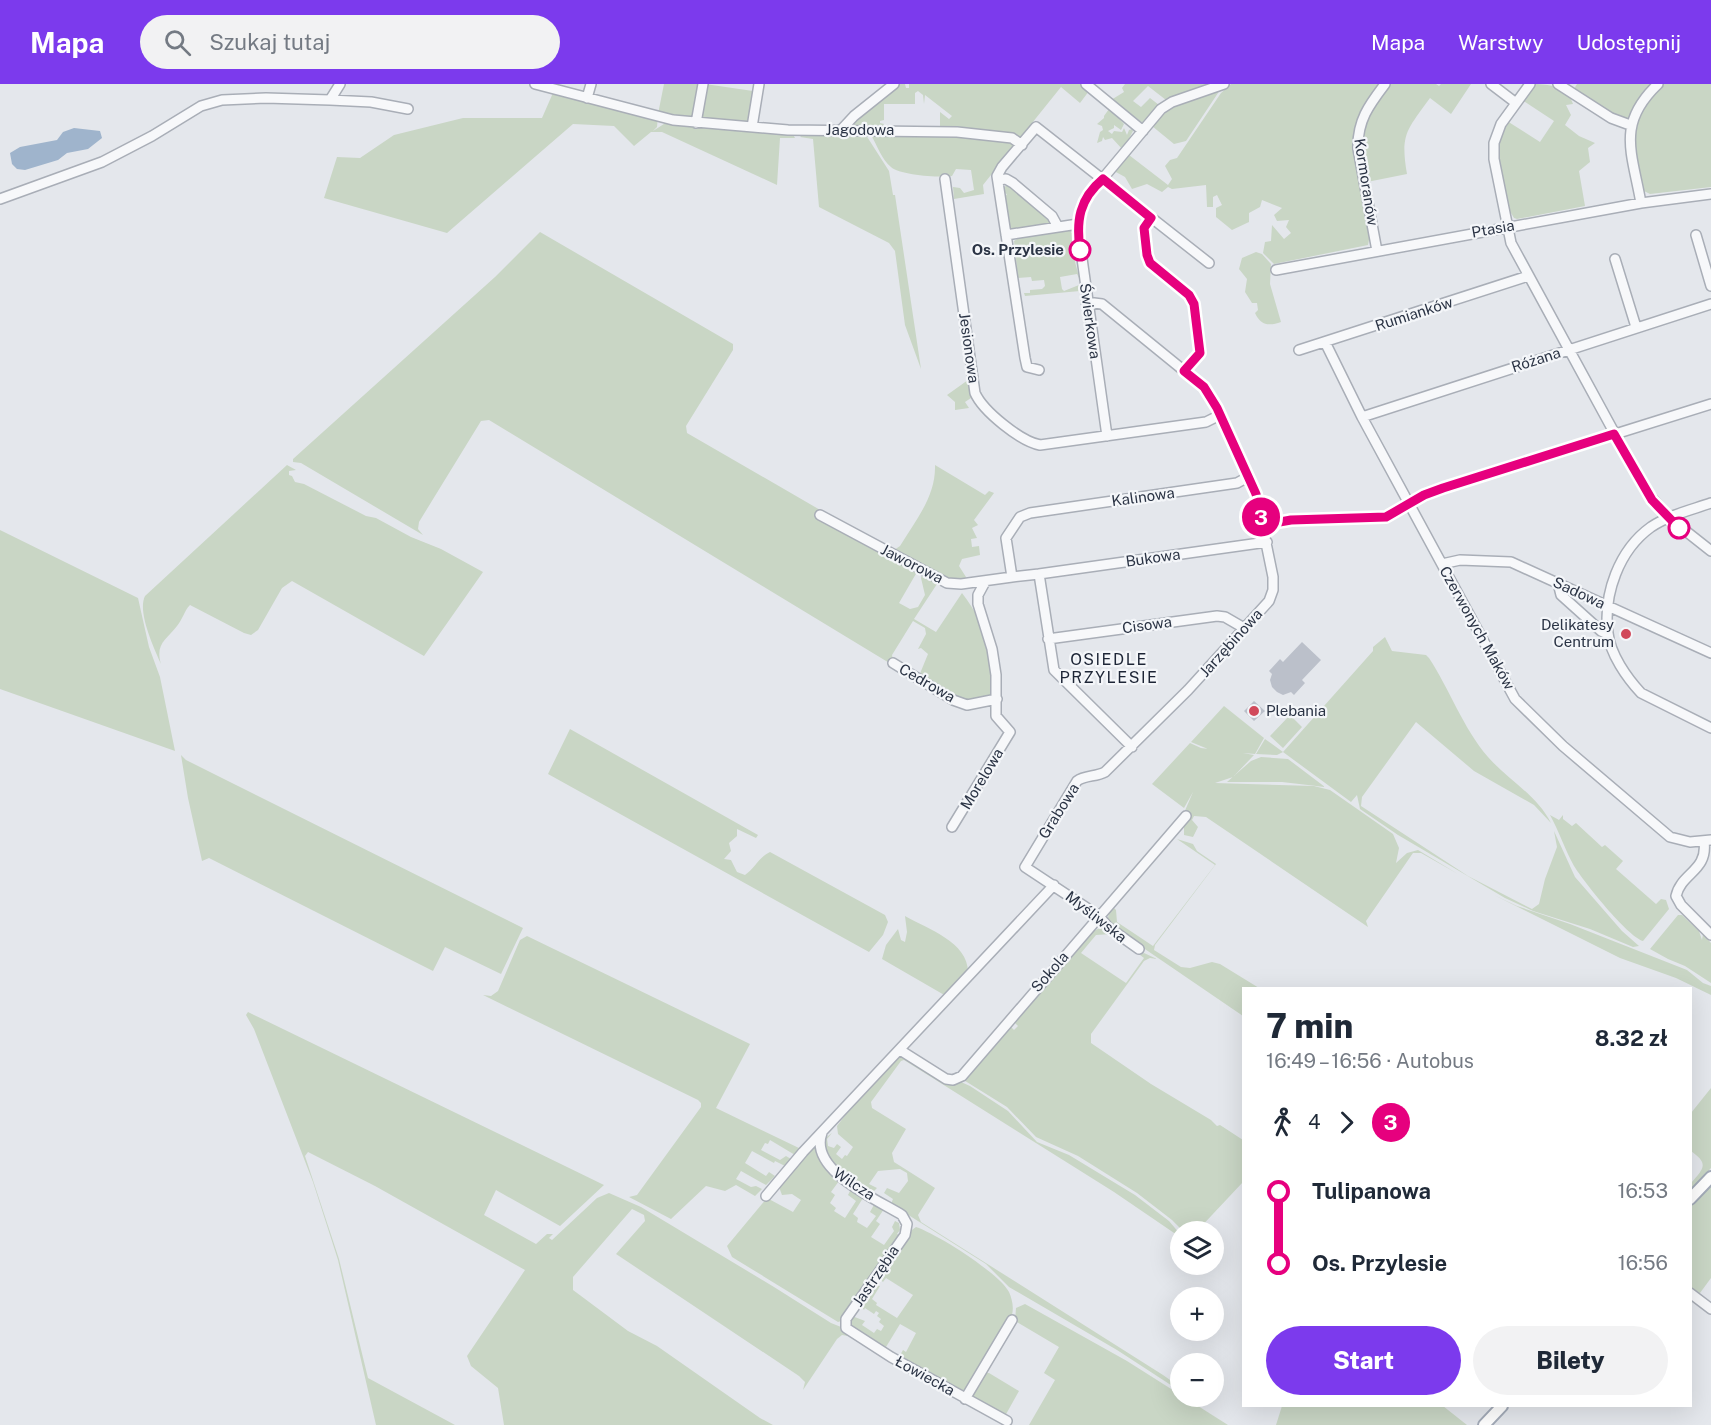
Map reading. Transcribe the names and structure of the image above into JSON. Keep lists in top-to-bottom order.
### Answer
{
  "streets": {
    "street": [
      "Jagodowa",
      "Kormoranów",
      "Ptasia",
      "Rumianków",
      "Świerkowa",
      "Jesionowa",
      "Różana",
      "Kalinowa",
      "Bukowa",
      "Jaworowa",
      "Sadowa",
      "Cisowa",
      "Czerwonych Maków",
      "Jarzębinowa",
      "Cedrowa",
      "Morelowa",
      "Grabowa",
      "Myśliwska",
      "Sokola",
      "Wilcza",
      "Jastrzębia",
      "Łowiecka"
    ]
  },
  "crossings": [
    ["Kormoranów", "Ptasia"],
    ["Rumianków", "Czerwonych Maków"],
    ["Świerkowa", "Jesionowa"],
    ["Świerkowa", "Jarzębinowa"],
    ["Jesionowa", "Jarzębinowa"],
    ["Różana", "Czerwonych Maków"],
    ["Kalinowa", "Bukowa"],
    ["Kalinowa", "Jaworowa"],
    ["Kalinowa", "Jarzębinowa"],
    ["Bukowa", "Jaworowa"],
    ["Bukowa", "Jarzębinowa"],
    ["Sadowa", "Czerwonych Maków"],
    ["Cisowa", "Jarzębinowa"],
    ["Jarzębinowa", "Grabowa"],
    ["Cedrowa", "Morelowa"],
    ["Grabowa", "Myśliwska"],
    ["Myśliwska", "Sokola"],
    ["Wilcza", "Jastrzębia"],
    ["Jastrzębia", "Łowiecka"]
  ],
  "districts": ["OSIEDLE PRZYLESIE"],
  "places": ["Os. Przylesie", "Delikatesy Centrum", "Plebania"],
  "lines": ["bus line 3"],
  "page": {
    "header": "Mapa",
    "search": "Szukaj tutaj",
    "nav": ["Mapa", "Warstwy", "Udostępnij"],
    "on_map": "3",
    "heading": ["7 min", "16:49 – 16:56 · Autobus", "8.32 zł"],
    "legs": ["4", "3"],
    "list": [
      {
        "name": "Tulipanowa",
        "value": "16:53"
      },
      {
        "name": "Os. Przylesie",
        "value": "16:56"
      }
    ],
    "map_buttons": ["+", "−"],
    "buttons": ["Start", "Bilety"]
  }
}
